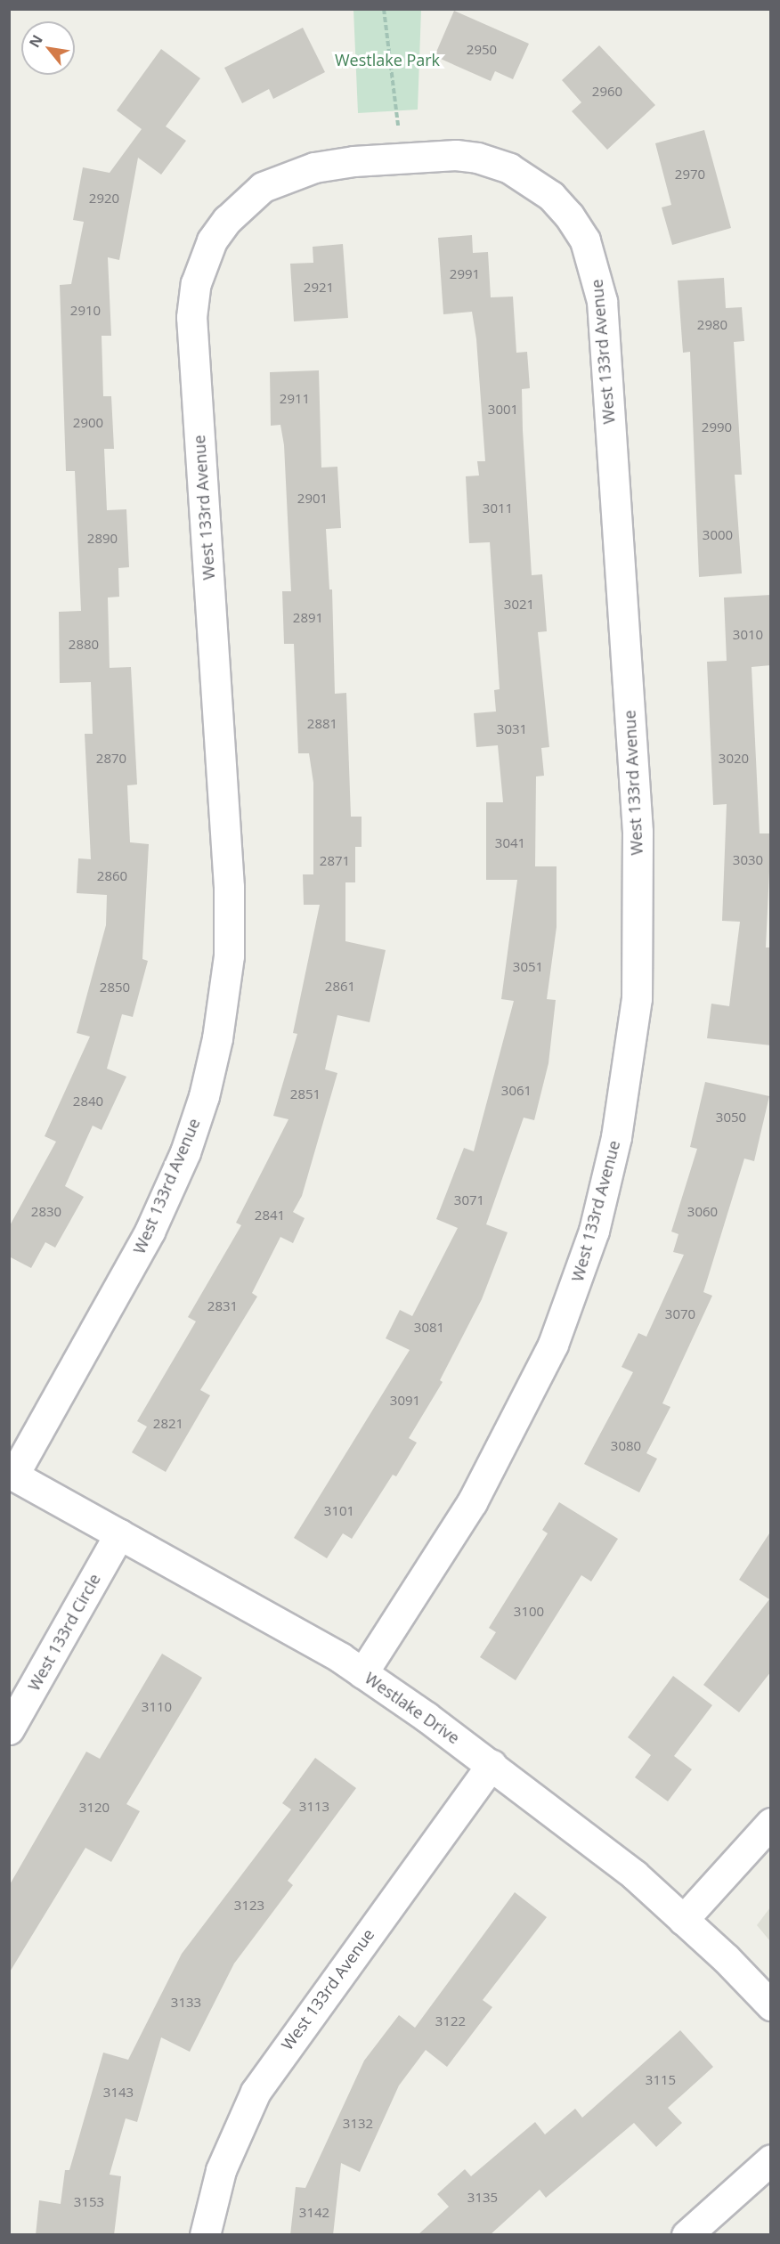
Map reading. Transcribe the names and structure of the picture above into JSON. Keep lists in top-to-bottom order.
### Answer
{
  "streets": {
    "street": ["West 133rd Avenue", "West 133rd Circle", "Westlake Drive"]
  },
  "crossings": [
    ["West 133rd Avenue", "Westlake Drive"],
    ["West 133rd Circle", "Westlake Drive"]
  ],
  "parks": ["Westlake Park"],
  "house_numbers": [
    "2950",
    "2960",
    "2970",
    "2920",
    "2991",
    "2921",
    "2910",
    "2980",
    "2911",
    "3001",
    "2900",
    "2990",
    "2901",
    "3011",
    "3000",
    "2890",
    "3021",
    "2891",
    "3010",
    "2880",
    "2881",
    "3031",
    "2870",
    "3020",
    "3041",
    "3030",
    "2871",
    "2860",
    "3051",
    "2861",
    "2850",
    "3061",
    "2851",
    "2840",
    "3050",
    "3071",
    "2830",
    "3060",
    "2841",
    "2831",
    "3070",
    "3081",
    "3091",
    "2821",
    "3080",
    "3101",
    "3100",
    "3110",
    "3113",
    "3120",
    "3123",
    "3133",
    "3122",
    "3115",
    "3143",
    "3132",
    "3135",
    "3153",
    "3142"
  ],
  "north": "top left"
}
